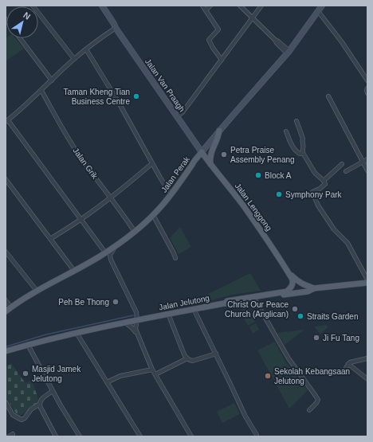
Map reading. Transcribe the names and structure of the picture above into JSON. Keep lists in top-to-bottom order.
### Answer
{
  "streets": {
    "main road": [
      "Jalan Van Praagh",
      "Jalan Perak",
      "Jalan Lenggong",
      "Jalan Jelutong"
    ],
    "street": ["Jalan Grik"]
  },
  "crossings": [
    ["Jalan Van Praagh", "Jalan Perak"],
    ["Jalan Van Praagh", "Jalan Lenggong"],
    ["Jalan Grik", "Jalan Perak"],
    ["Jalan Perak", "Jalan Lenggong"],
    ["Jalan Lenggong", "Jalan Jelutong"]
  ],
  "places": [
    "Taman Kheng Tian Business Centre",
    "Petra Praise Assembly Penang",
    "Block A",
    "Symphony Park",
    "Peh Be Thong",
    "Christ Our Peace Church (Anglican)",
    "Straits Garden",
    "Ji Fu Tang",
    "Masjid Jamek Jelutong",
    "Sekolah Kebangsaan Jelutong"
  ],
  "north": "top right"
}
